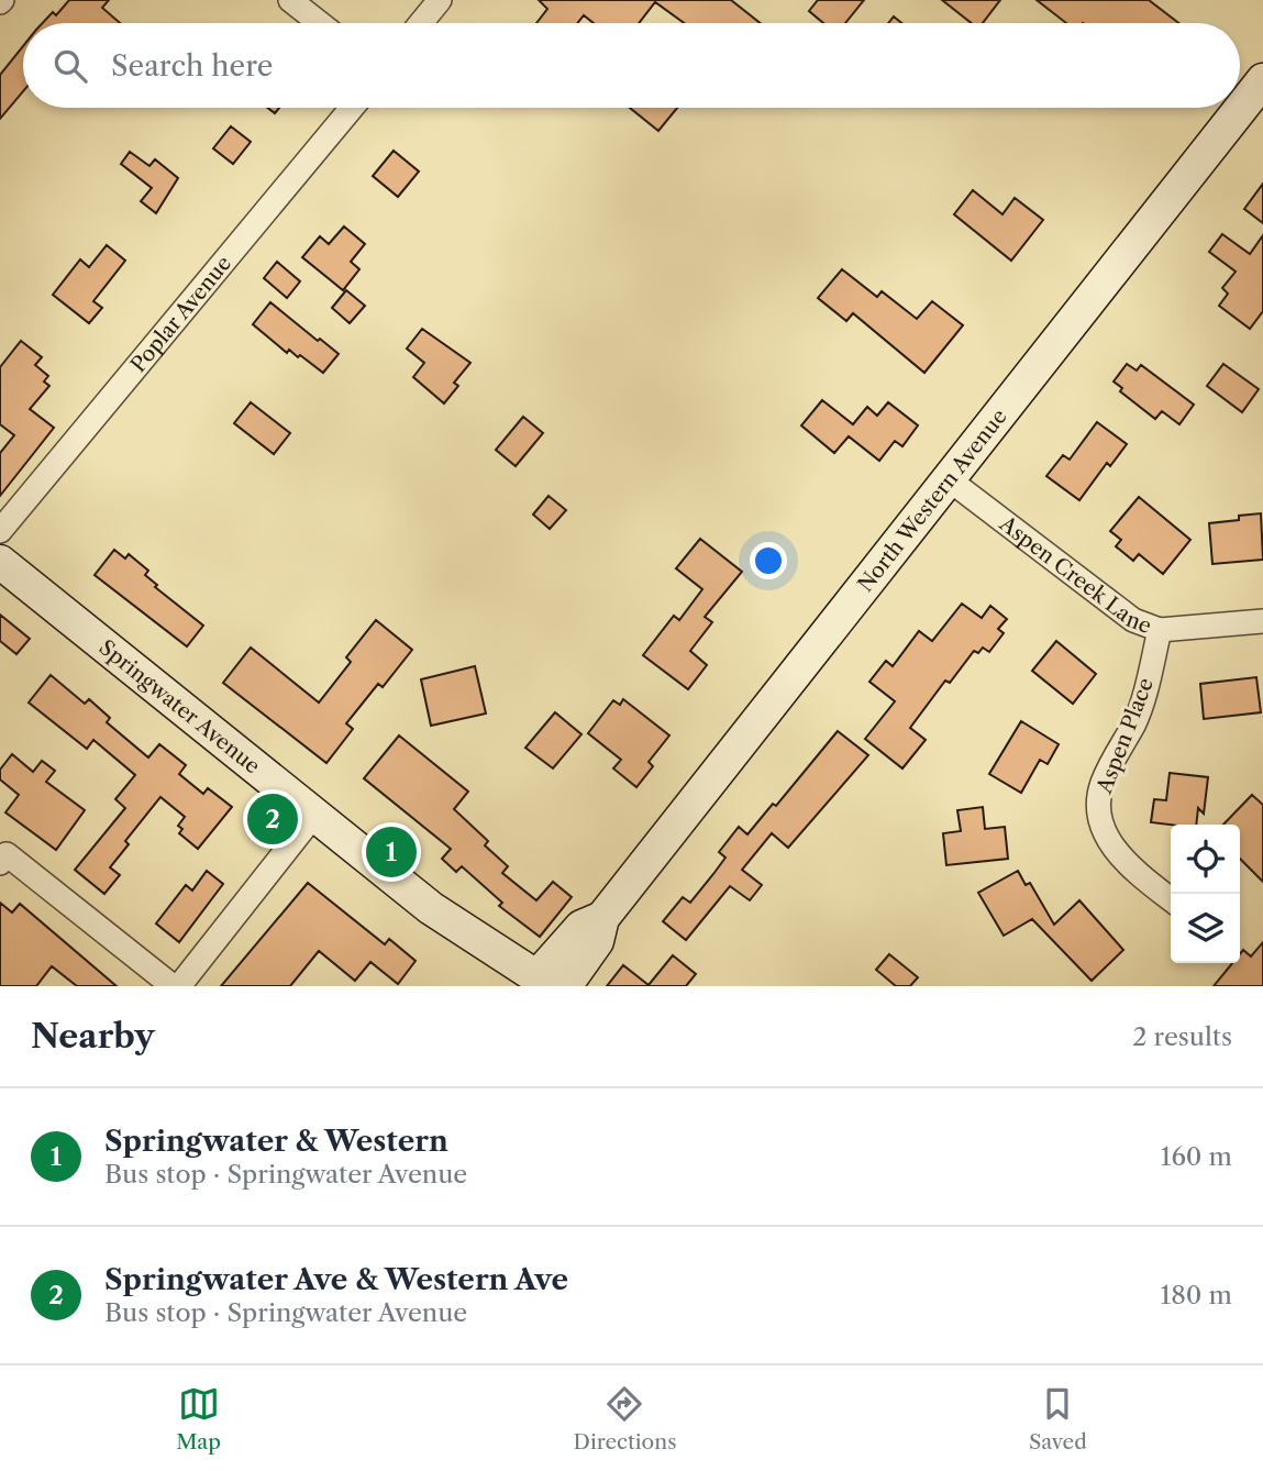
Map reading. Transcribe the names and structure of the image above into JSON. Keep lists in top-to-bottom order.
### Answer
{
  "streets": {
    "main road": ["North Western Avenue", "Springwater Avenue"],
    "street": ["Poplar Avenue", "Aspen Creek Lane", "Aspen Place"]
  },
  "crossings": [
    ["North Western Avenue", "Aspen Creek Lane"],
    ["North Western Avenue", "Springwater Avenue"],
    ["Aspen Creek Lane", "Aspen Place"]
  ],
  "page": {
    "search": "Search here",
    "pins": ["2", "1"],
    "heading": ["Nearby", "2 results"],
    "list": [
      {
        "mark": "1",
        "name": "Springwater & Western",
        "note": "Bus stop · Springwater Avenue",
        "value": "160 m"
      },
      {
        "mark": "2",
        "name": "Springwater Ave & Western Ave",
        "note": "Bus stop · Springwater Avenue",
        "value": "180 m"
      }
    ],
    "nav": ["Map", "Directions", "Saved"]
  }
}
